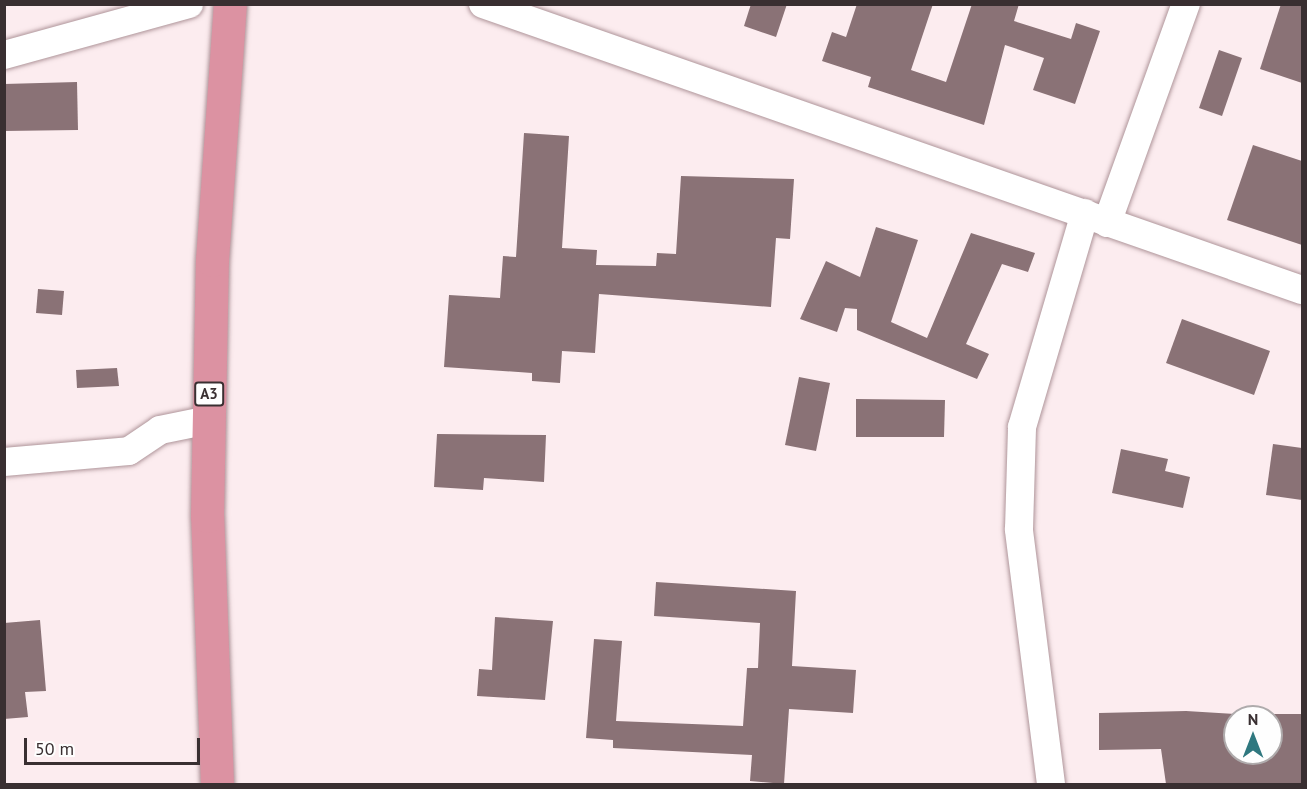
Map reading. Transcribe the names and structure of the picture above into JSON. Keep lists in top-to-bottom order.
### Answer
{
  "streets": {
    "highway": ["A3"]
  },
  "scale_bar": "50 m",
  "north": "top"
}
